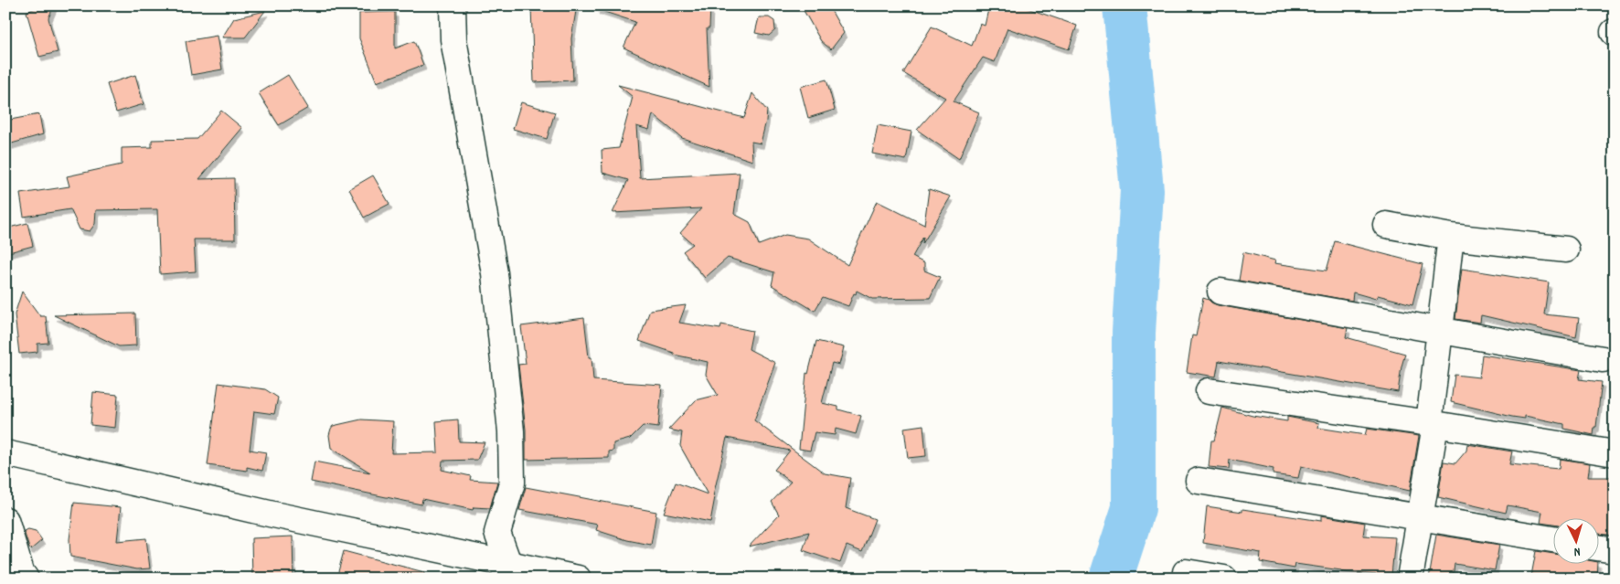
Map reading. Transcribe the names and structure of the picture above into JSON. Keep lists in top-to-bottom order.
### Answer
{
  "north": "bottom"
}
